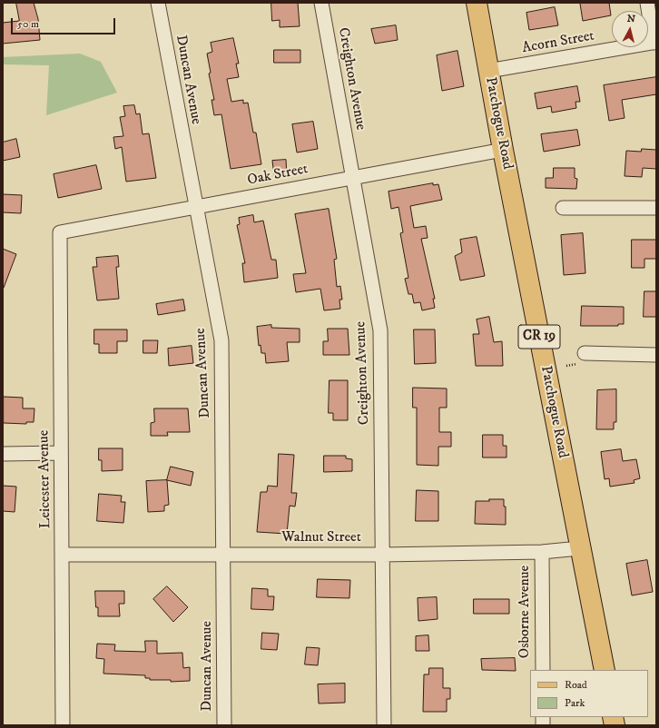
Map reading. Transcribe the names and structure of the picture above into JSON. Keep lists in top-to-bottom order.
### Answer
{
  "streets": {
    "main road": ["Patchogue Road", "CR 19"],
    "street": [
      "Acorn Street",
      "Creighton Avenue",
      "Duncan Avenue",
      "Oak Street",
      "Leicester Avenue",
      "Walnut Street",
      "Osborne Avenue"
    ]
  },
  "crossings": [
    ["Acorn Street", "Patchogue Road"],
    ["Creighton Avenue", "Oak Street"],
    ["Creighton Avenue", "Walnut Street"],
    ["Duncan Avenue", "Oak Street"],
    ["Duncan Avenue", "Walnut Street"],
    ["Patchogue Road", "Oak Street"],
    ["Patchogue Road", "Walnut Street"],
    ["Oak Street", "Leicester Avenue"],
    ["Leicester Avenue", "Walnut Street"],
    ["Walnut Street", "Osborne Avenue"]
  ],
  "legend": ["Road", "Park"],
  "scale_bar": "50 m",
  "north": "top"
}
